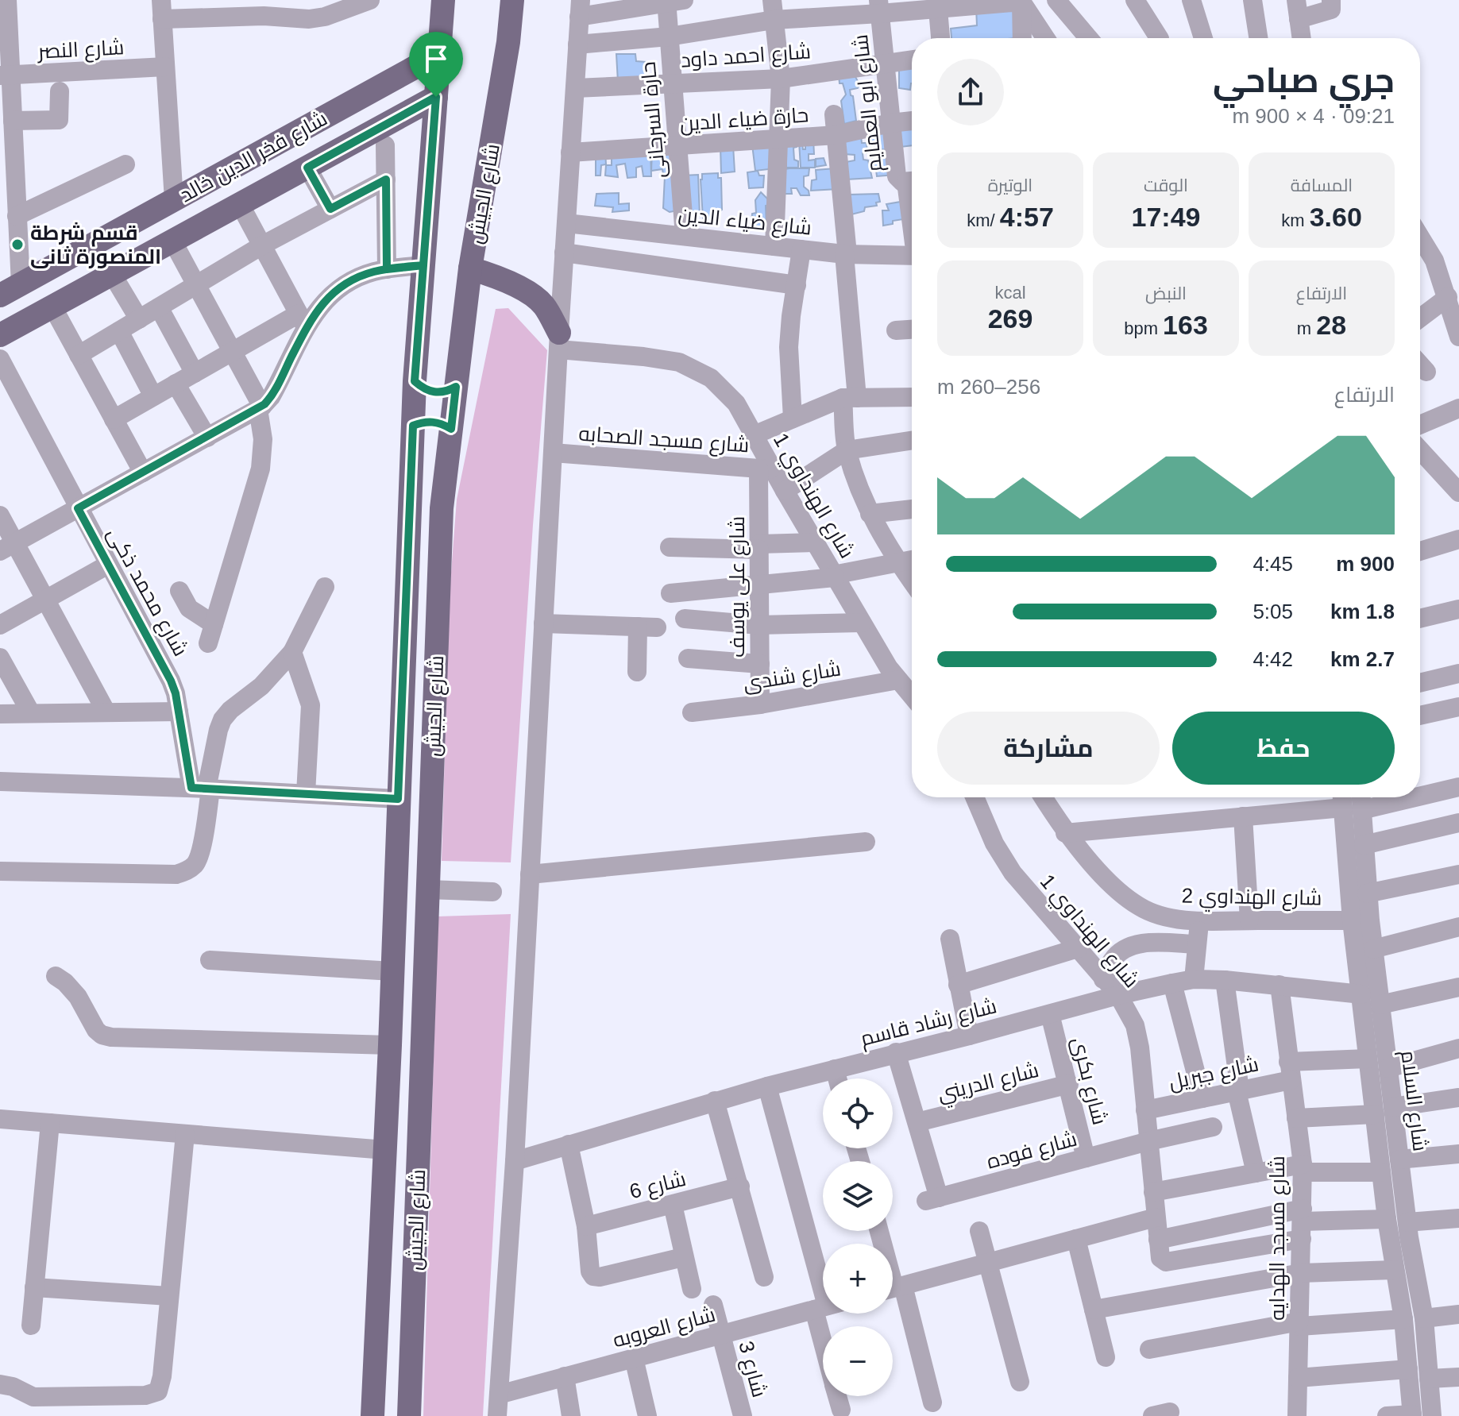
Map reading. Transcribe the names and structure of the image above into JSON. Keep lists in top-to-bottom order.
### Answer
{
  "streets": {
    "main road": ["شارع فخر الدين خالد", "شارع الجيش"],
    "street": [
      "شارع النصر",
      "شارع احمد داود",
      "شارع ابو العمايم",
      "حارة ضياء الدين",
      "حارة السرجانى",
      "شارع ضياء الدين",
      "شارع مسجد الصحابه",
      "شارع الهنداوي 1",
      "شارع على يوسف",
      "شارع محمد ذكى",
      "شارع شندى",
      "شارع الهنداوي 2",
      "شارع رشاد قاسم",
      "شارع جبريل",
      "شارع بكرى",
      "شارع الدريني",
      "شارع السلام",
      "شارع فوده",
      "شارع 6",
      "شارع مسجد الهدايه",
      "شارع العروبه",
      "شارع 3"
    ]
  },
  "crossings": [
    ["شارع احمد داود", "شارع ابو العمايم"],
    ["شارع احمد داود", "حارة السرجانى"],
    ["شارع ابو العمايم", "حارة ضياء الدين"],
    ["حارة ضياء الدين", "حارة السرجانى"],
    ["حارة السرجانى", "شارع ضياء الدين"],
    ["شارع فخر الدين خالد", "شارع الجيش"],
    ["شارع مسجد الصحابه", "شارع الهنداوي 1"],
    ["شارع مسجد الصحابه", "شارع على يوسف"],
    ["شارع الهنداوي 1", "شارع على يوسف"],
    ["شارع الهنداوي 1", "شارع شندى"],
    ["شارع الهنداوي 1", "شارع رشاد قاسم"],
    ["شارع الهنداوي 1", "شارع جبريل"],
    ["شارع الهنداوي 1", "شارع فوده"],
    ["شارع الهنداوي 1", "شارع مسجد الهدايه"],
    ["شارع على يوسف", "شارع شندى"],
    ["شارع الهنداوي 2", "شارع السلام"],
    ["شارع رشاد قاسم", "شارع بكرى"],
    ["شارع رشاد قاسم", "شارع السلام"],
    ["شارع رشاد قاسم", "شارع مسجد الهدايه"],
    ["شارع جبريل", "شارع السلام"],
    ["شارع جبريل", "شارع مسجد الهدايه"],
    ["شارع بكرى", "شارع الدريني"],
    ["شارع بكرى", "شارع فوده"],
    ["شارع الدريني", "شارع فوده"],
    ["شارع العروبه", "شارع 3"]
  ],
  "places": ["قسم شرطة المنصورة ثانى"],
  "page": {
    "heading": ["جري صباحي", "09:21 · 4 × 900 m"],
    "stats": [
      ["المسافة", "3.60 km"],
      ["الوقت", "17:49"],
      ["الوتيرة", "4:57 /km"],
      ["الارتفاع", "28 m"],
      ["النبض", "163 bpm"],
      ["kcal", "269"]
    ],
    "chart": ["الارتفاع", "256–260 m"],
    "list": [
      {
        "name": "900 m",
        "note": "4:45"
      },
      {
        "name": "1.8 km",
        "note": "5:05"
      },
      {
        "name": "2.7 km",
        "note": "4:42"
      }
    ],
    "buttons": ["حفظ", "مشاركة"],
    "map_buttons": ["+", "−"]
  }
}
